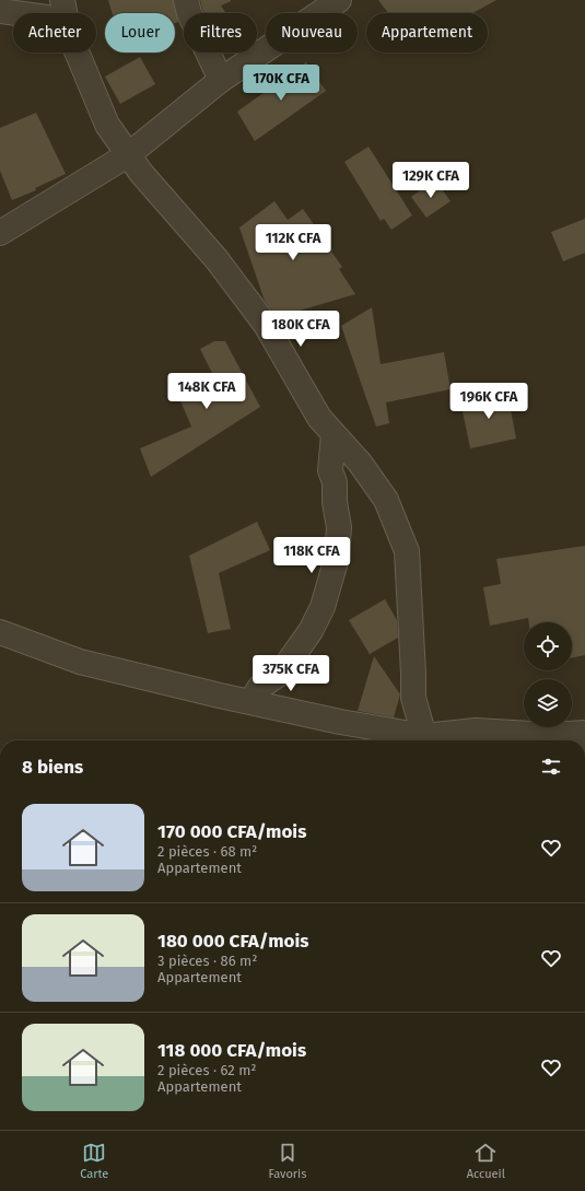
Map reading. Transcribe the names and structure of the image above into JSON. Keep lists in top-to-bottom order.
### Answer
{
  "page": {
    "chip": [
      "Acheter",
      "Louer",
      "Filtres",
      "Nouveau",
      "Appartement"
    ],
    "price": [
      "170K CFA",
      "129K CFA",
      "112K CFA",
      "180K CFA",
      "148K CFA",
      "196K CFA",
      "118K CFA",
      "375K CFA"
    ],
    "heading": "8 biens",
    "list": [
      {
        "name": "170 000 CFA/mois",
        "note": "2 pièces · 68 m² · Appartement"
      },
      {
        "name": "180 000 CFA/mois",
        "note": "3 pièces · 86 m² · Appartement"
      },
      {
        "name": "118 000 CFA/mois",
        "note": "2 pièces · 62 m² · Appartement"
      }
    ],
    "tabs": ["Carte", "Favoris", "Accueil"]
  }
}
